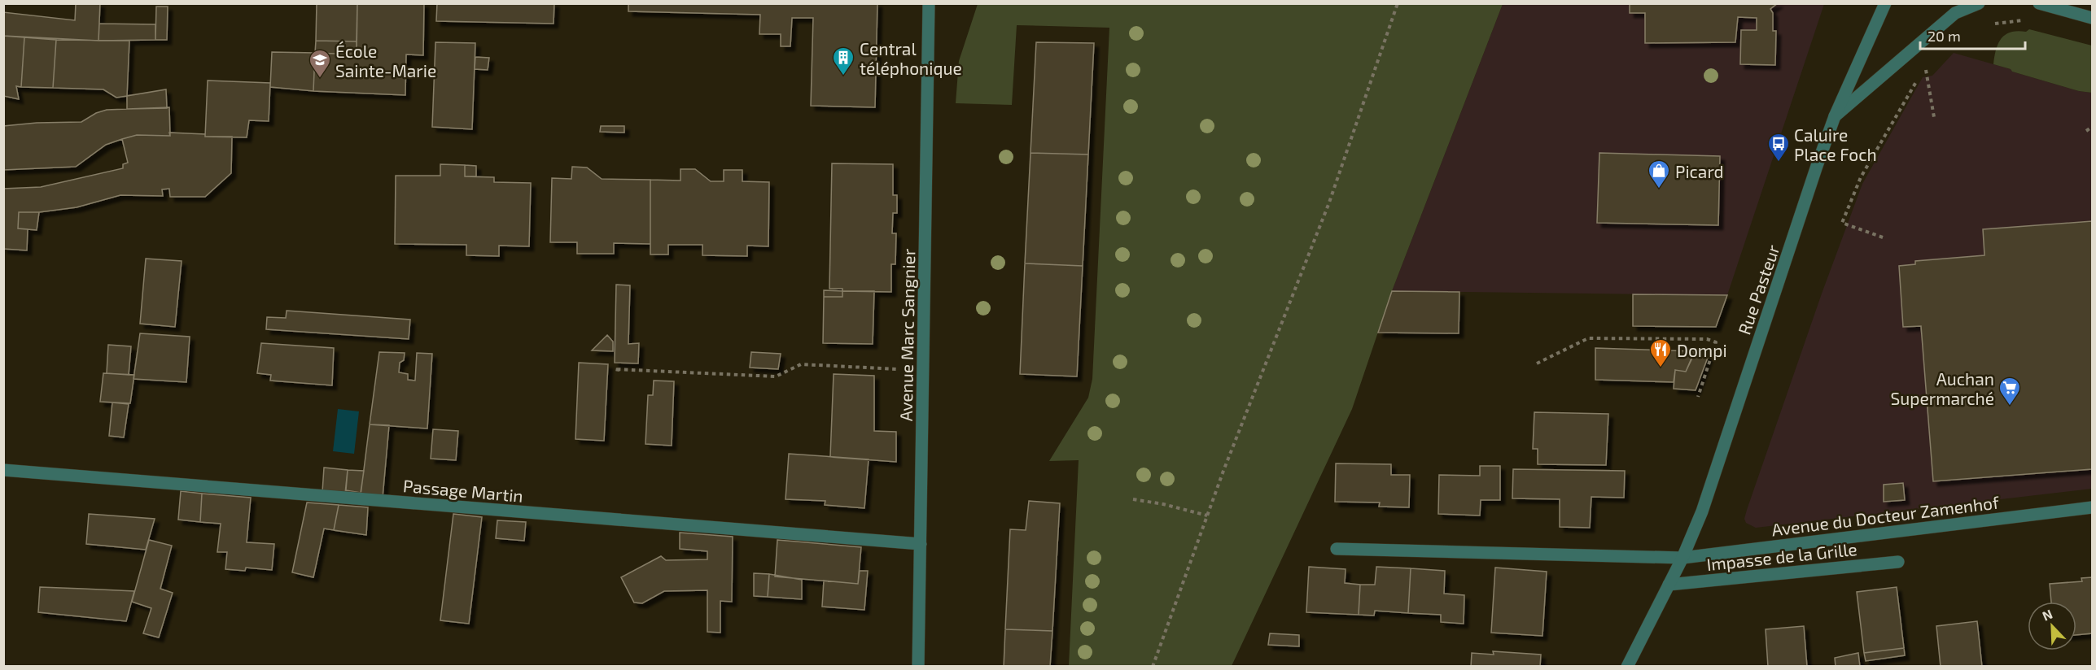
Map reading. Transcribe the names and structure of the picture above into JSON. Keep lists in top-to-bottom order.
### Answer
{
  "streets": {
    "street": [
      "Rue Pasteur",
      "Avenue Marc Sangnier",
      "Passage Martin",
      "Avenue du Docteur Zamenhof",
      "Impasse de la Grille"
    ]
  },
  "crossings": [
    ["Rue Pasteur", "Avenue du Docteur Zamenhof"],
    ["Rue Pasteur", "Impasse de la Grille"],
    ["Avenue Marc Sangnier", "Passage Martin"]
  ],
  "places": {
    "building": ["Central téléphonique"],
    "school or university": ["École Sainte-Marie"],
    "bus stop": ["Caluire Place Foch"],
    "shop": ["Picard"],
    "restaurant": ["Dompi"],
    "supermarket": ["Auchan Supermarché"]
  },
  "scale_bar": "20 m",
  "north": "top left"
}
